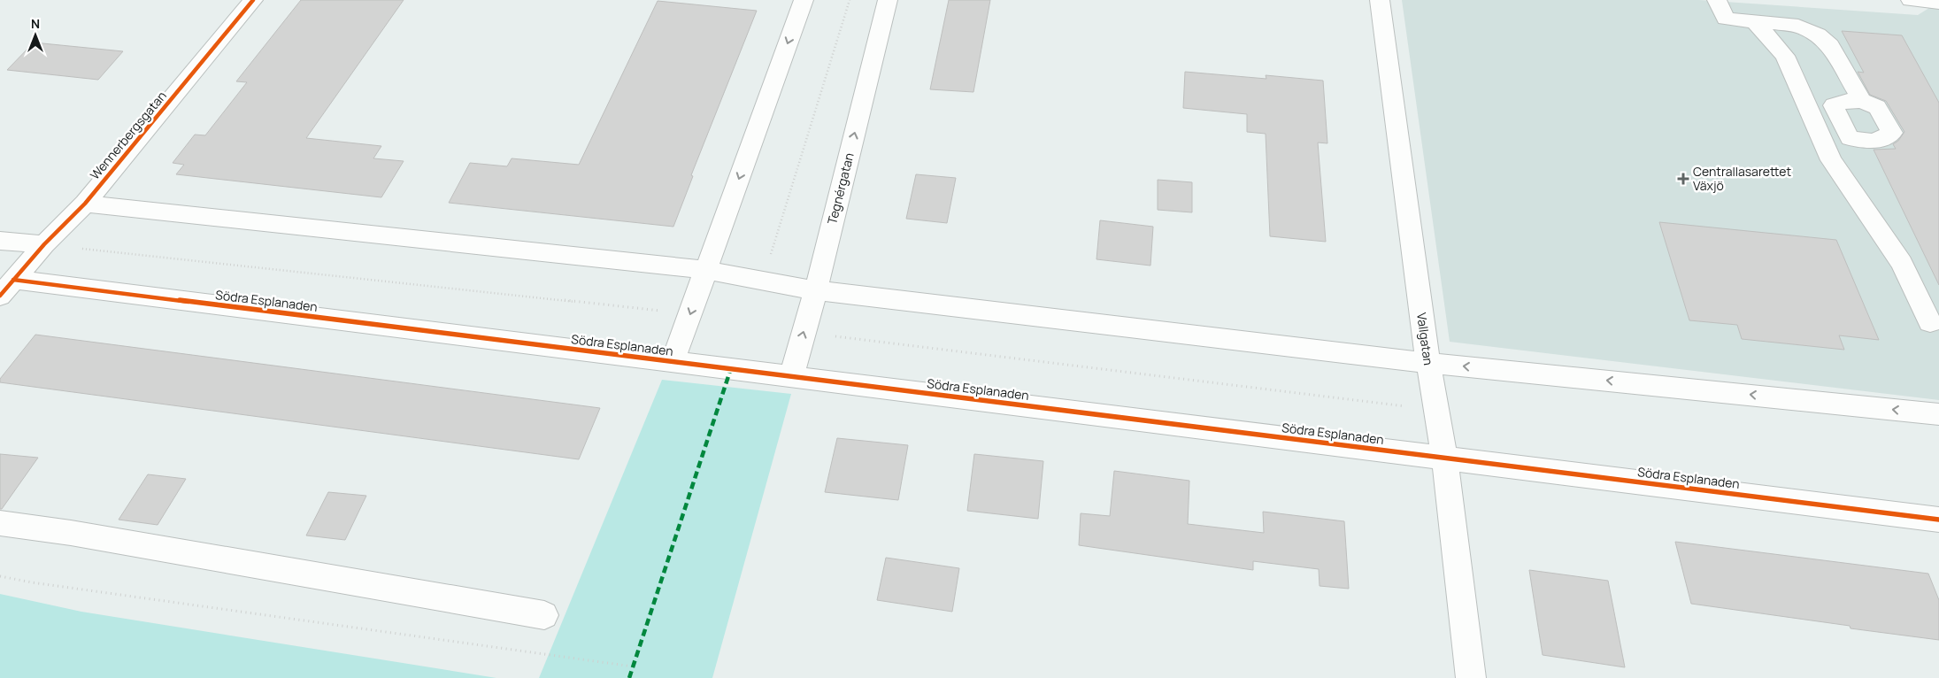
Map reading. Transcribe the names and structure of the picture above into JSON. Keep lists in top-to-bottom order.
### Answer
{
  "streets": {
    "street": [
      "Wennerbergsgatan",
      "Tegnérgatan",
      "Södra Esplanaden",
      "Vallgatan"
    ]
  },
  "crossings": [
    ["Wennerbergsgatan", "Södra Esplanaden"],
    ["Tegnérgatan", "Södra Esplanaden"],
    ["Södra Esplanaden", "Vallgatan"]
  ],
  "places": {
    "health": ["Centrallasarettet Växjö"]
  },
  "north": "top"
}
